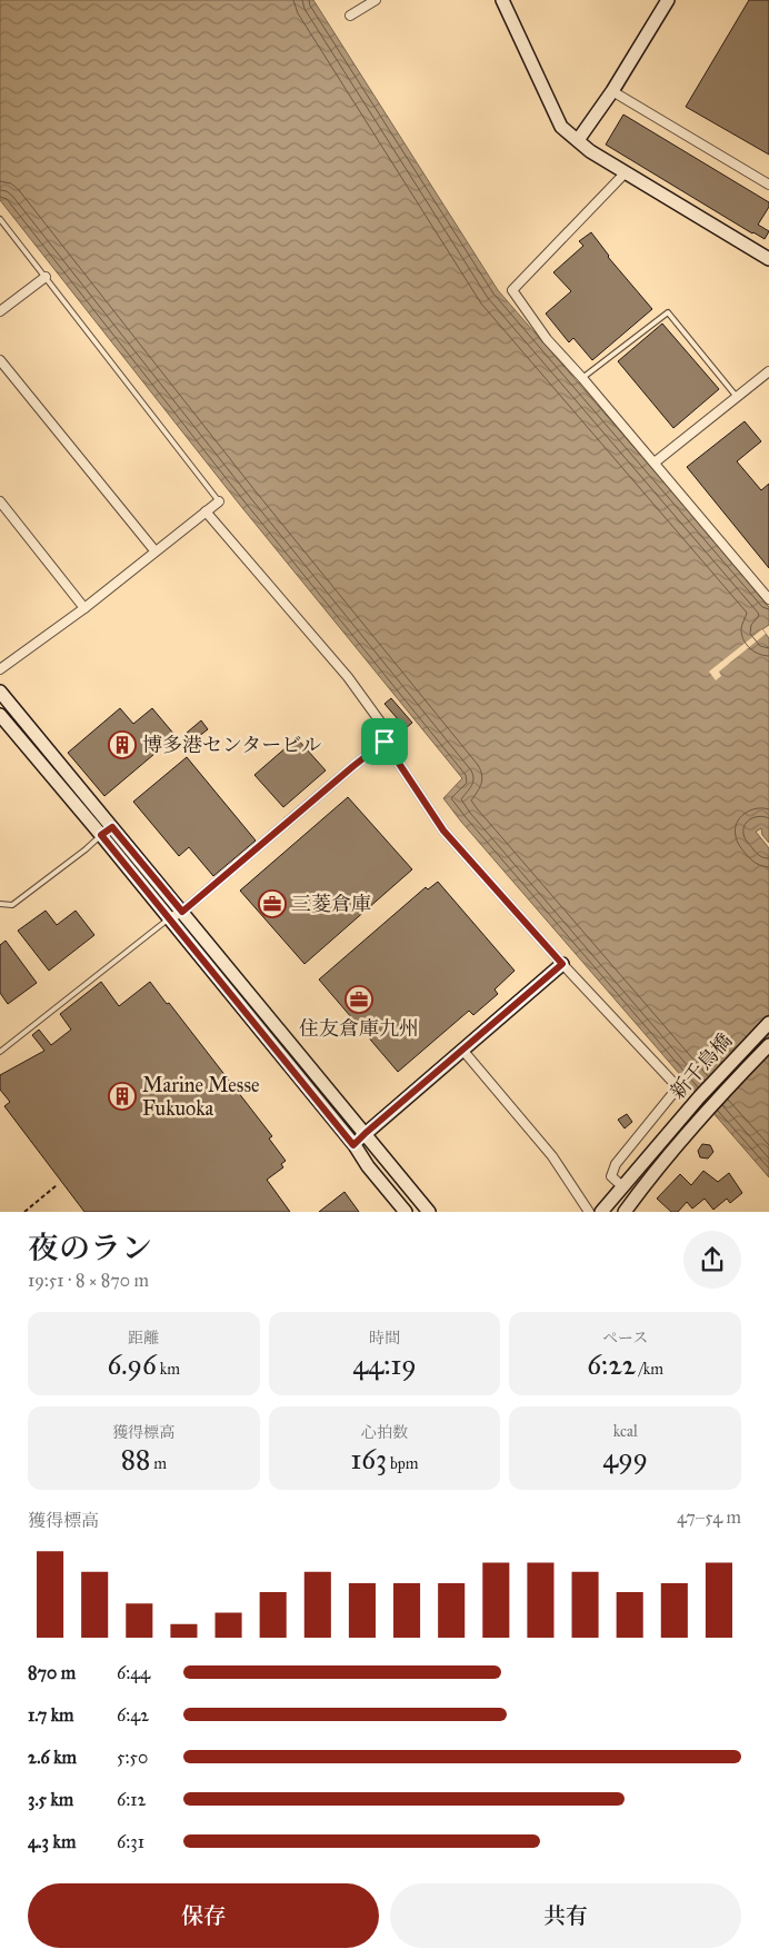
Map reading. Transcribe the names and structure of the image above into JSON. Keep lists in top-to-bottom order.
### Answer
{
  "streets": {
    "street": ["新千鳥橋"]
  },
  "places": {
    "building": ["博多港センタービル", "Marine Messe Fukuoka"],
    "office": ["三菱倉庫", "住友倉庫九州"]
  },
  "page": {
    "heading": ["夜のラン", "19:51 · 8 × 870 m"],
    "stats": [
      ["距離", "6.96 km"],
      ["時間", "44:19"],
      ["ペース", "6:22 /km"],
      ["獲得標高", "88 m"],
      ["心拍数", "163 bpm"],
      ["kcal", "499"]
    ],
    "chart": ["獲得標高", "47–54 m"],
    "list": [
      {
        "name": "870 m",
        "note": "6:44"
      },
      {
        "name": "1.7 km",
        "note": "6:42"
      },
      {
        "name": "2.6 km",
        "note": "5:50"
      },
      {
        "name": "3.5 km",
        "note": "6:12"
      },
      {
        "name": "4.3 km",
        "note": "6:31"
      }
    ],
    "buttons": ["保存", "共有"]
  }
}
